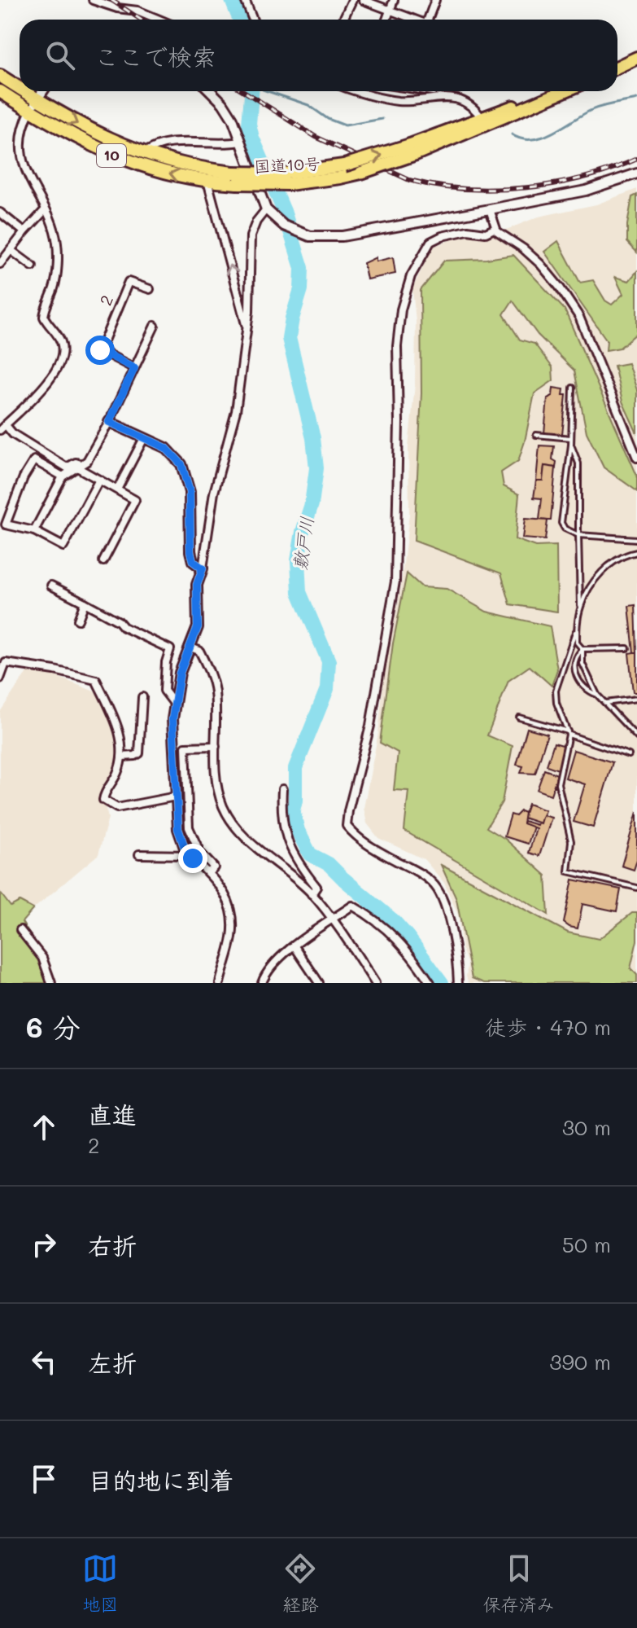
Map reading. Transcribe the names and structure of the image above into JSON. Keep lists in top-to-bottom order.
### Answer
{
  "streets": {
    "highway": ["10", "国道10号"],
    "street": ["2"]
  },
  "water": ["敷戸川"],
  "page": {
    "search": "ここで検索",
    "heading": ["6 分", "徒歩 · 470 m"],
    "list": [
      ["直進", "2", "30 m"],
      ["右折", "50 m"],
      ["左折", "390 m"],
      "目的地に到着"
    ],
    "nav": ["地図", "経路", "保存済み"]
  }
}
